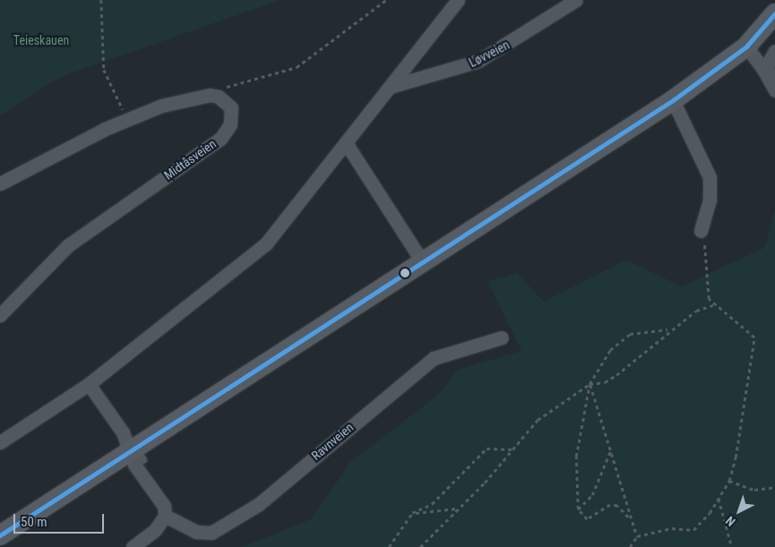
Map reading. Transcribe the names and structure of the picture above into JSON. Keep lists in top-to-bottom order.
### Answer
{
  "streets": {
    "street": ["Løvveien", "Midtåsveien", "Ravnveien"]
  },
  "parks": ["Teieskauen"],
  "scale_bar": "50 m",
  "north": "bottom left"
}
